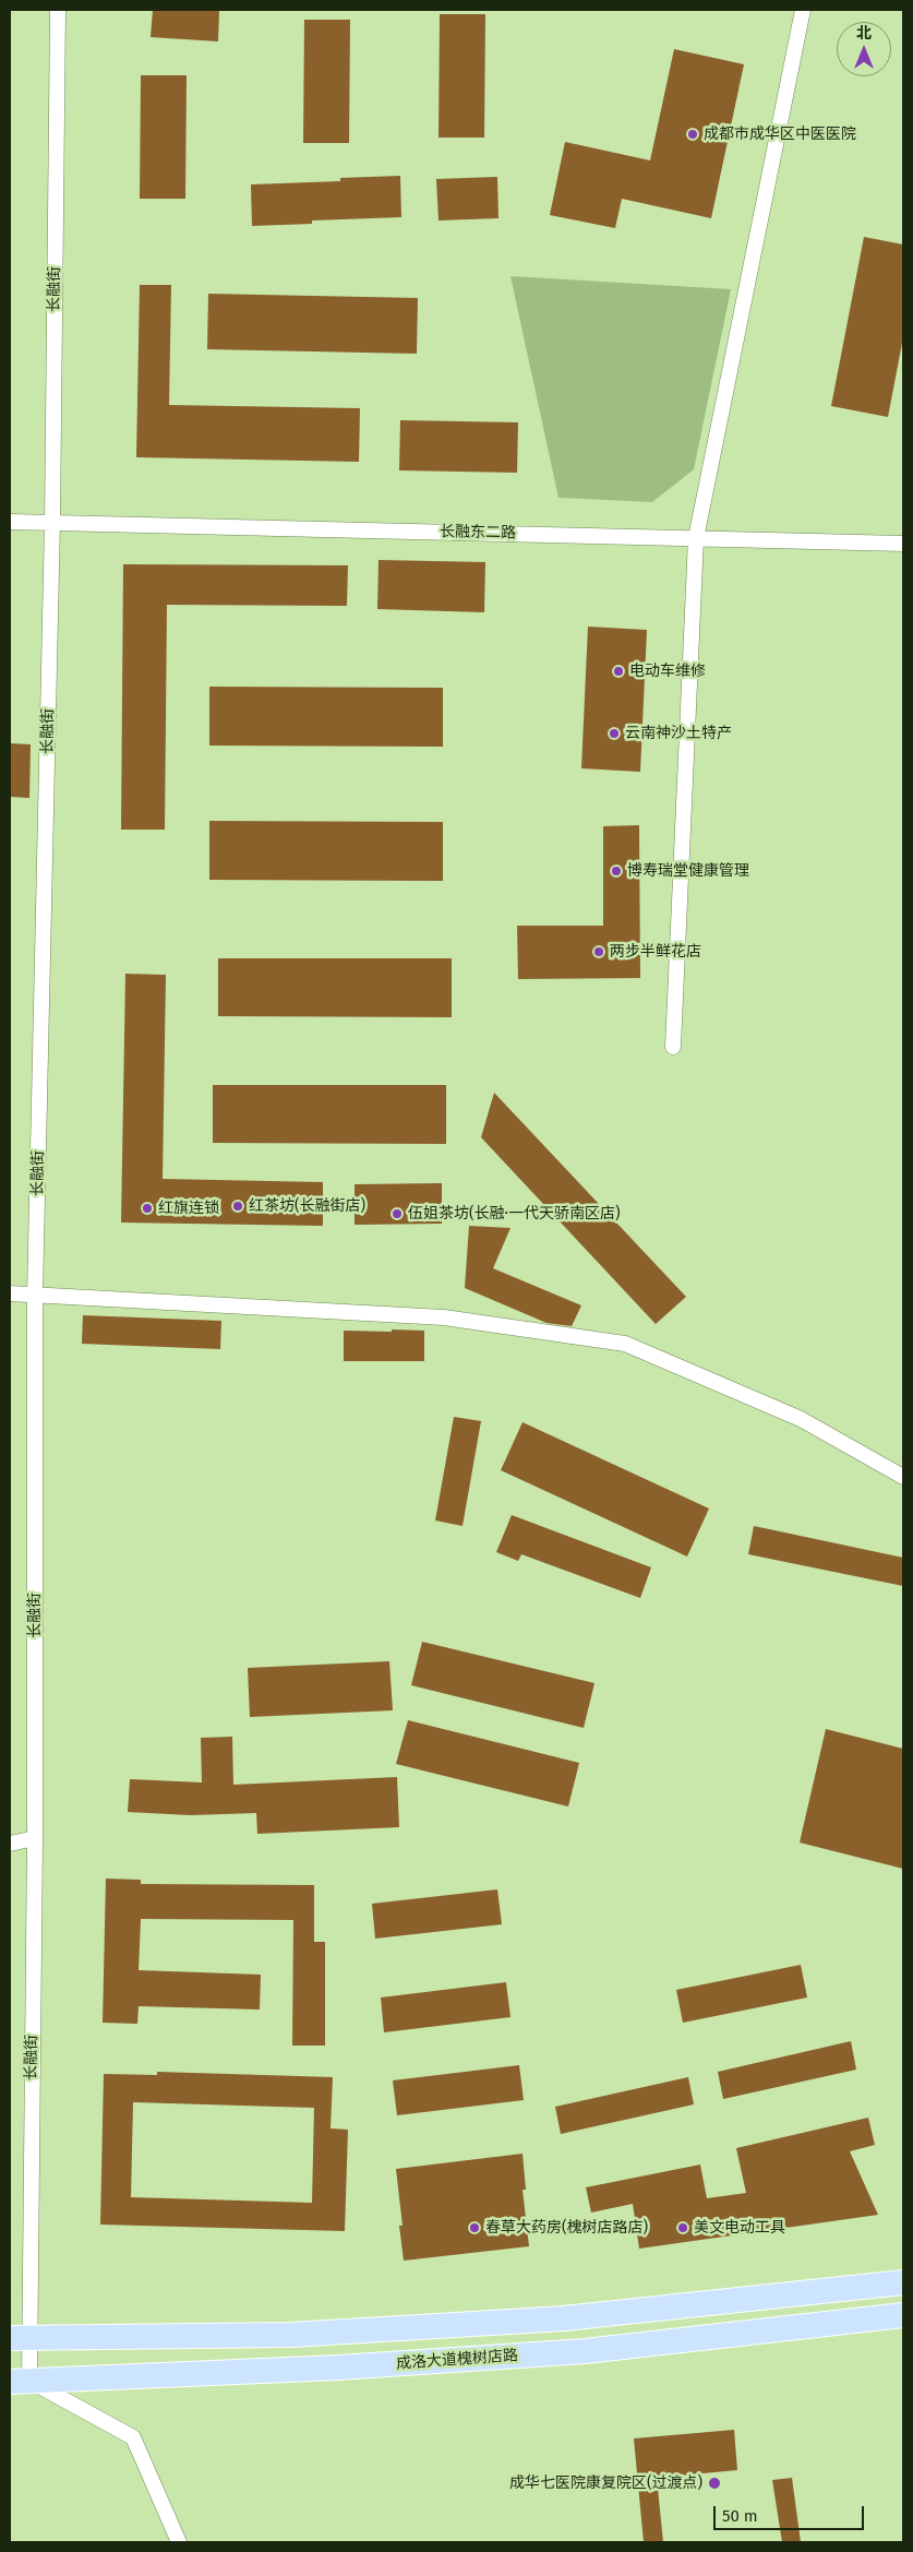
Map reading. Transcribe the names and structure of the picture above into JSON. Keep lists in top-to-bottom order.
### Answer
{
  "streets": {
    "main road": ["成洛大道槐树店路"],
    "street": ["长融街", "长融东二路"]
  },
  "crossings": [
    ["长融街", "长融东二路"],
    ["长融街", "成洛大道槐树店路"]
  ],
  "places": [
    "成都市成华区中医医院",
    "电动车维修",
    "云南神沙土特产",
    "博寿瑞堂健康管理",
    "两步半鲜花店",
    "红茶坊(长融街店)",
    "红旗连锁",
    "伍姐茶坊(长融·一代天骄南区店)",
    "春草大药房(槐树店路店)",
    "美文电动工具",
    "成华七医院康复院区(过渡点)"
  ],
  "scale_bar": "50 m",
  "north": "top"
}
